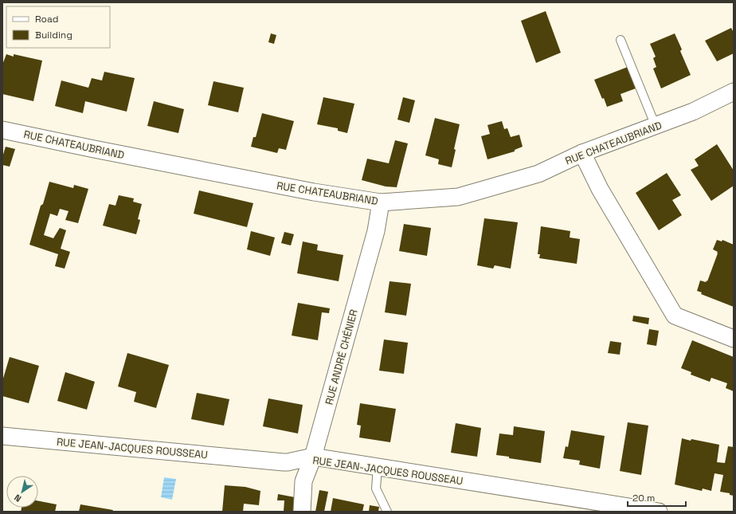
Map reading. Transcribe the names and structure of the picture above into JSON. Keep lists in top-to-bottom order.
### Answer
{
  "streets": {
    "street": ["RUE CHATEAUBRIAND", "RUE ANDRÉ CHÉNIER", "RUE JEAN-JACQUES ROUSSEAU"]
  },
  "crossings": [
    ["RUE CHATEAUBRIAND", "RUE ANDRÉ CHÉNIER"],
    ["RUE ANDRÉ CHÉNIER", "RUE JEAN-JACQUES ROUSSEAU"]
  ],
  "legend": ["Road", "Building"],
  "scale_bar": "20 m",
  "north": "bottom left"
}
